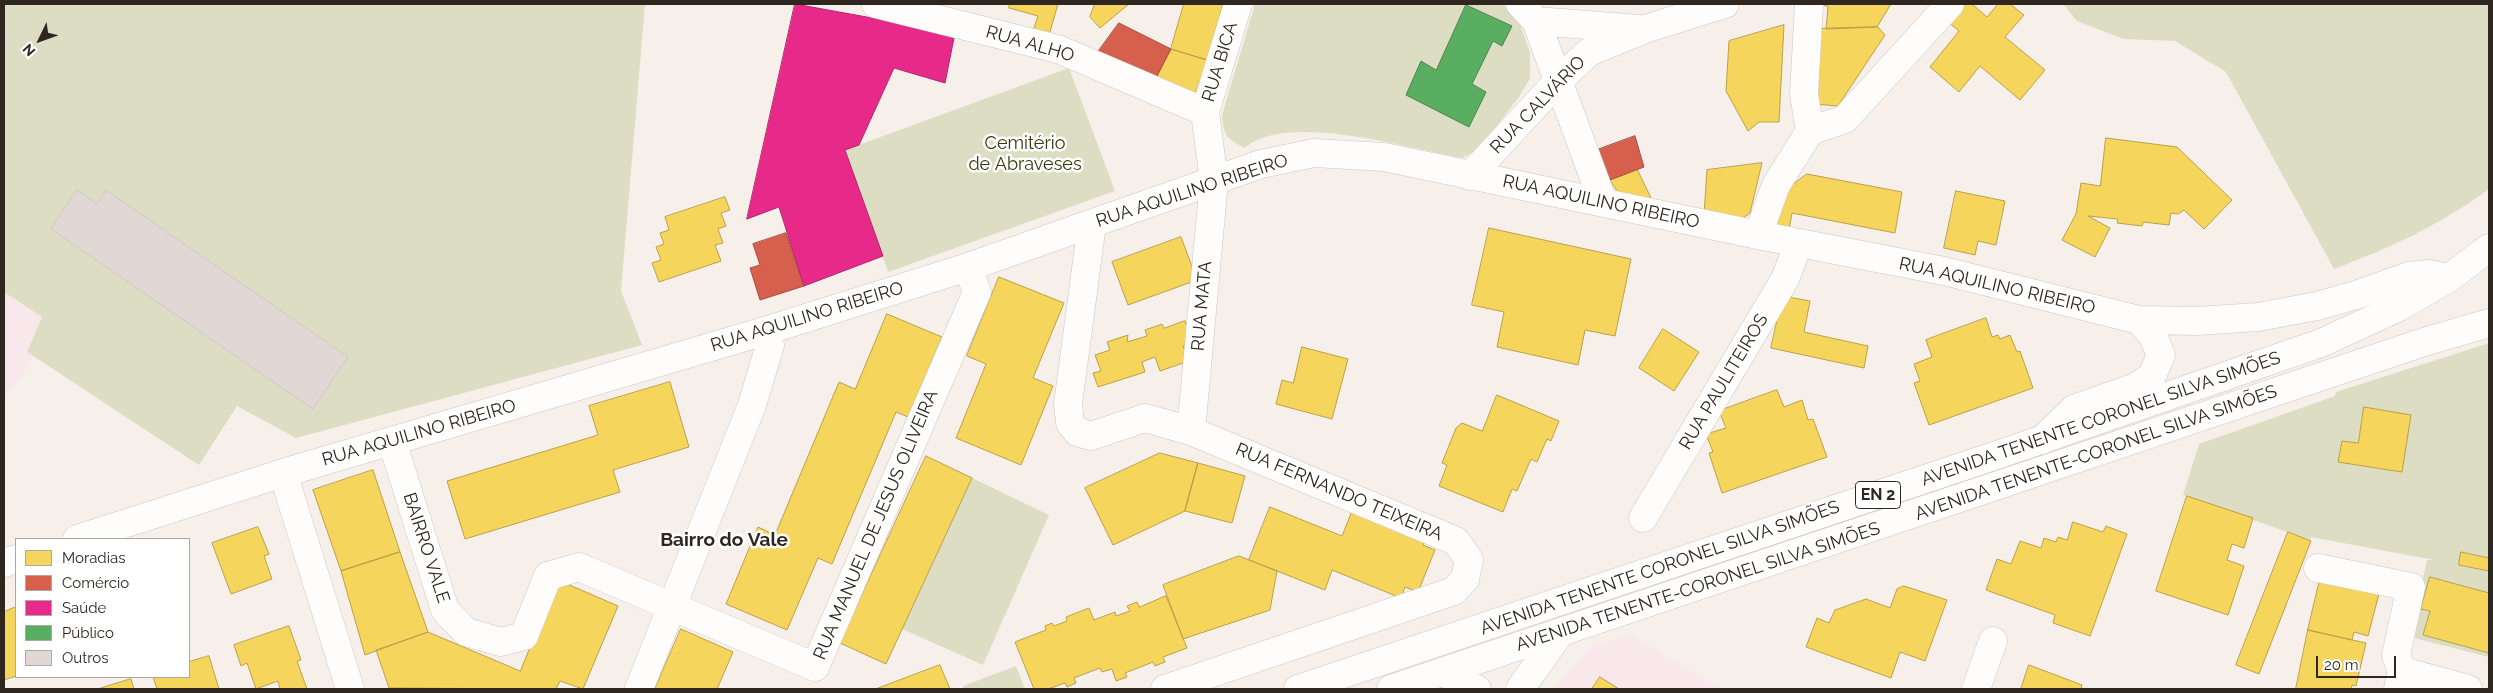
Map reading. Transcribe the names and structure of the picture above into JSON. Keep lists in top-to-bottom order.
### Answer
{
  "streets": {
    "street": [
      "RUA ALHO",
      "RUA BICA",
      "RUA CALVÁRIO",
      "RUA AQUILINO RIBEIRO",
      "RUA MATA",
      "RUA PAULITEIROS",
      "AVENIDA TENENTE CORONEL SILVA SIMÕES",
      "AVENIDA TENENTE-CORONEL SILVA SIMÕES",
      "RUA FERNANDO TEIXEIRA",
      "EN 2",
      "RUA MANUEL DE JESUS OLIVEIRA",
      "BAIRRO VALE"
    ]
  },
  "crossings": [
    ["RUA ALHO", "RUA BICA"],
    ["RUA BICA", "RUA AQUILINO RIBEIRO"],
    ["RUA BICA", "RUA MATA"],
    ["RUA CALVÁRIO", "RUA AQUILINO RIBEIRO"],
    ["RUA AQUILINO RIBEIRO", "RUA MATA"],
    ["RUA AQUILINO RIBEIRO", "RUA PAULITEIROS"],
    ["RUA AQUILINO RIBEIRO", "AVENIDA TENENTE CORONEL SILVA SIMÕES"],
    ["RUA AQUILINO RIBEIRO", "RUA FERNANDO TEIXEIRA"],
    ["RUA AQUILINO RIBEIRO", "RUA MANUEL DE JESUS OLIVEIRA"],
    ["RUA AQUILINO RIBEIRO", "BAIRRO VALE"],
    ["RUA MATA", "RUA FERNANDO TEIXEIRA"],
    ["RUA MANUEL DE JESUS OLIVEIRA", "BAIRRO VALE"]
  ],
  "districts": ["Bairro do Vale"],
  "parks": ["Cemitério de Abraveses"],
  "legend": [
    "Moradias",
    "Comércio",
    "Saúde",
    "Público",
    "Outros"
  ],
  "scale_bar": "20 m",
  "north": "bottom left"
}
